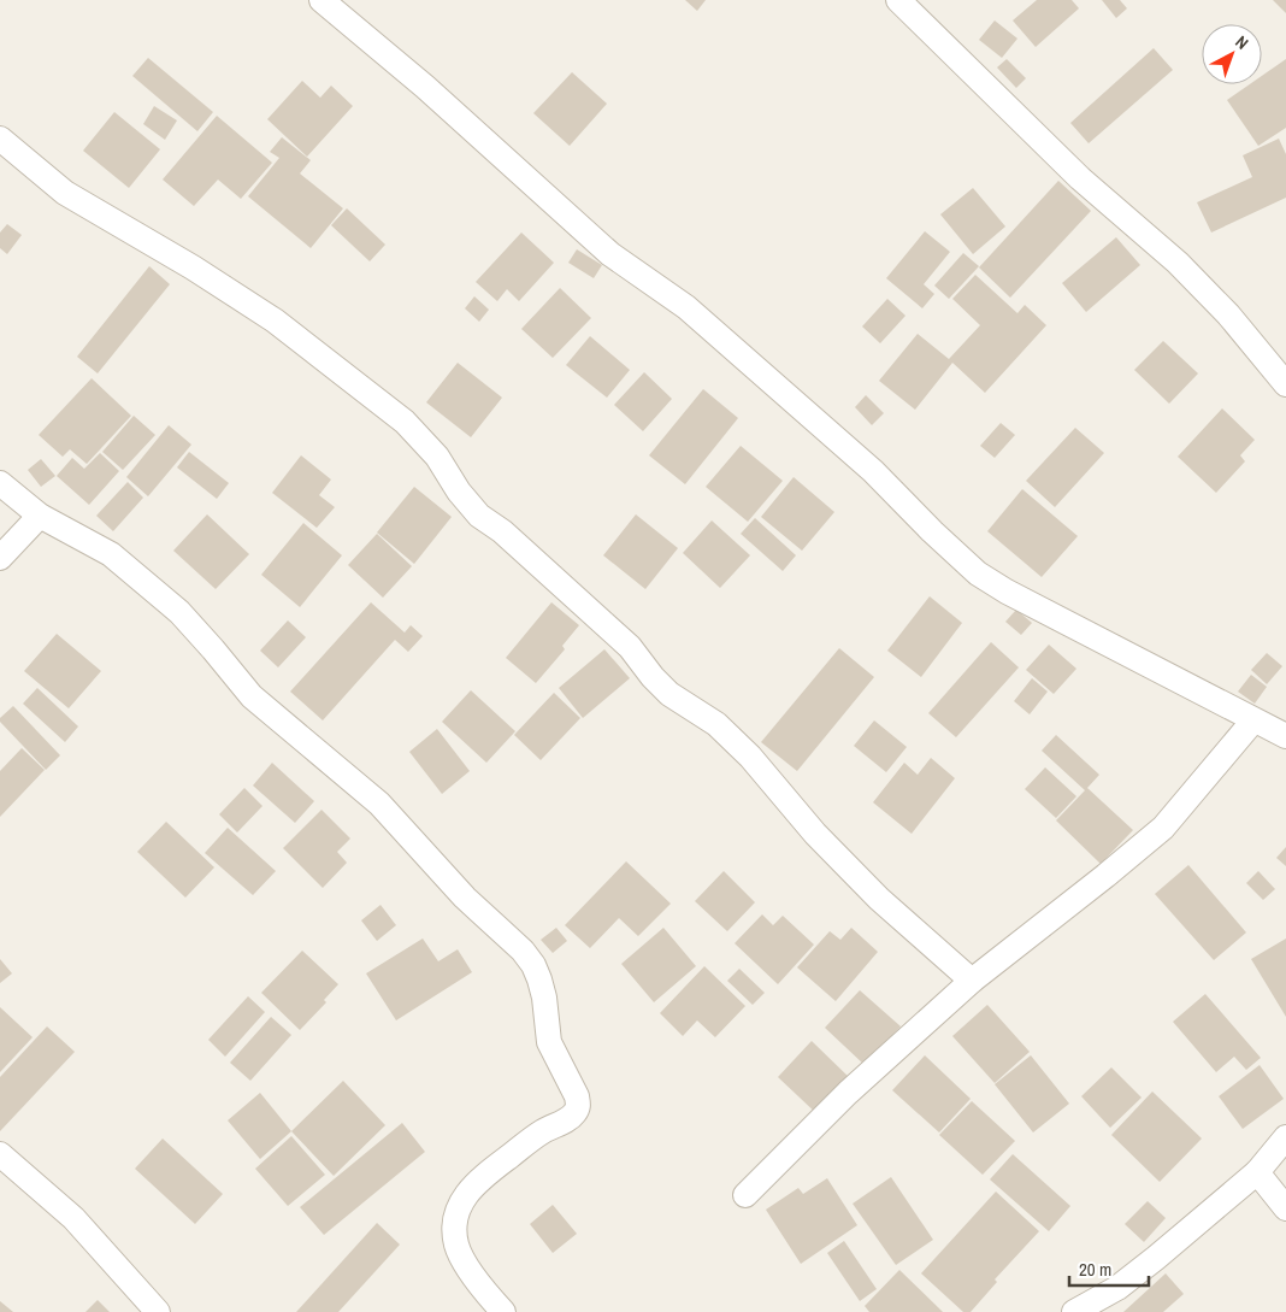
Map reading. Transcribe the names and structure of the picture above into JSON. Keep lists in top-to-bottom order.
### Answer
{
  "scale_bar": "20 m",
  "north": "top right"
}
